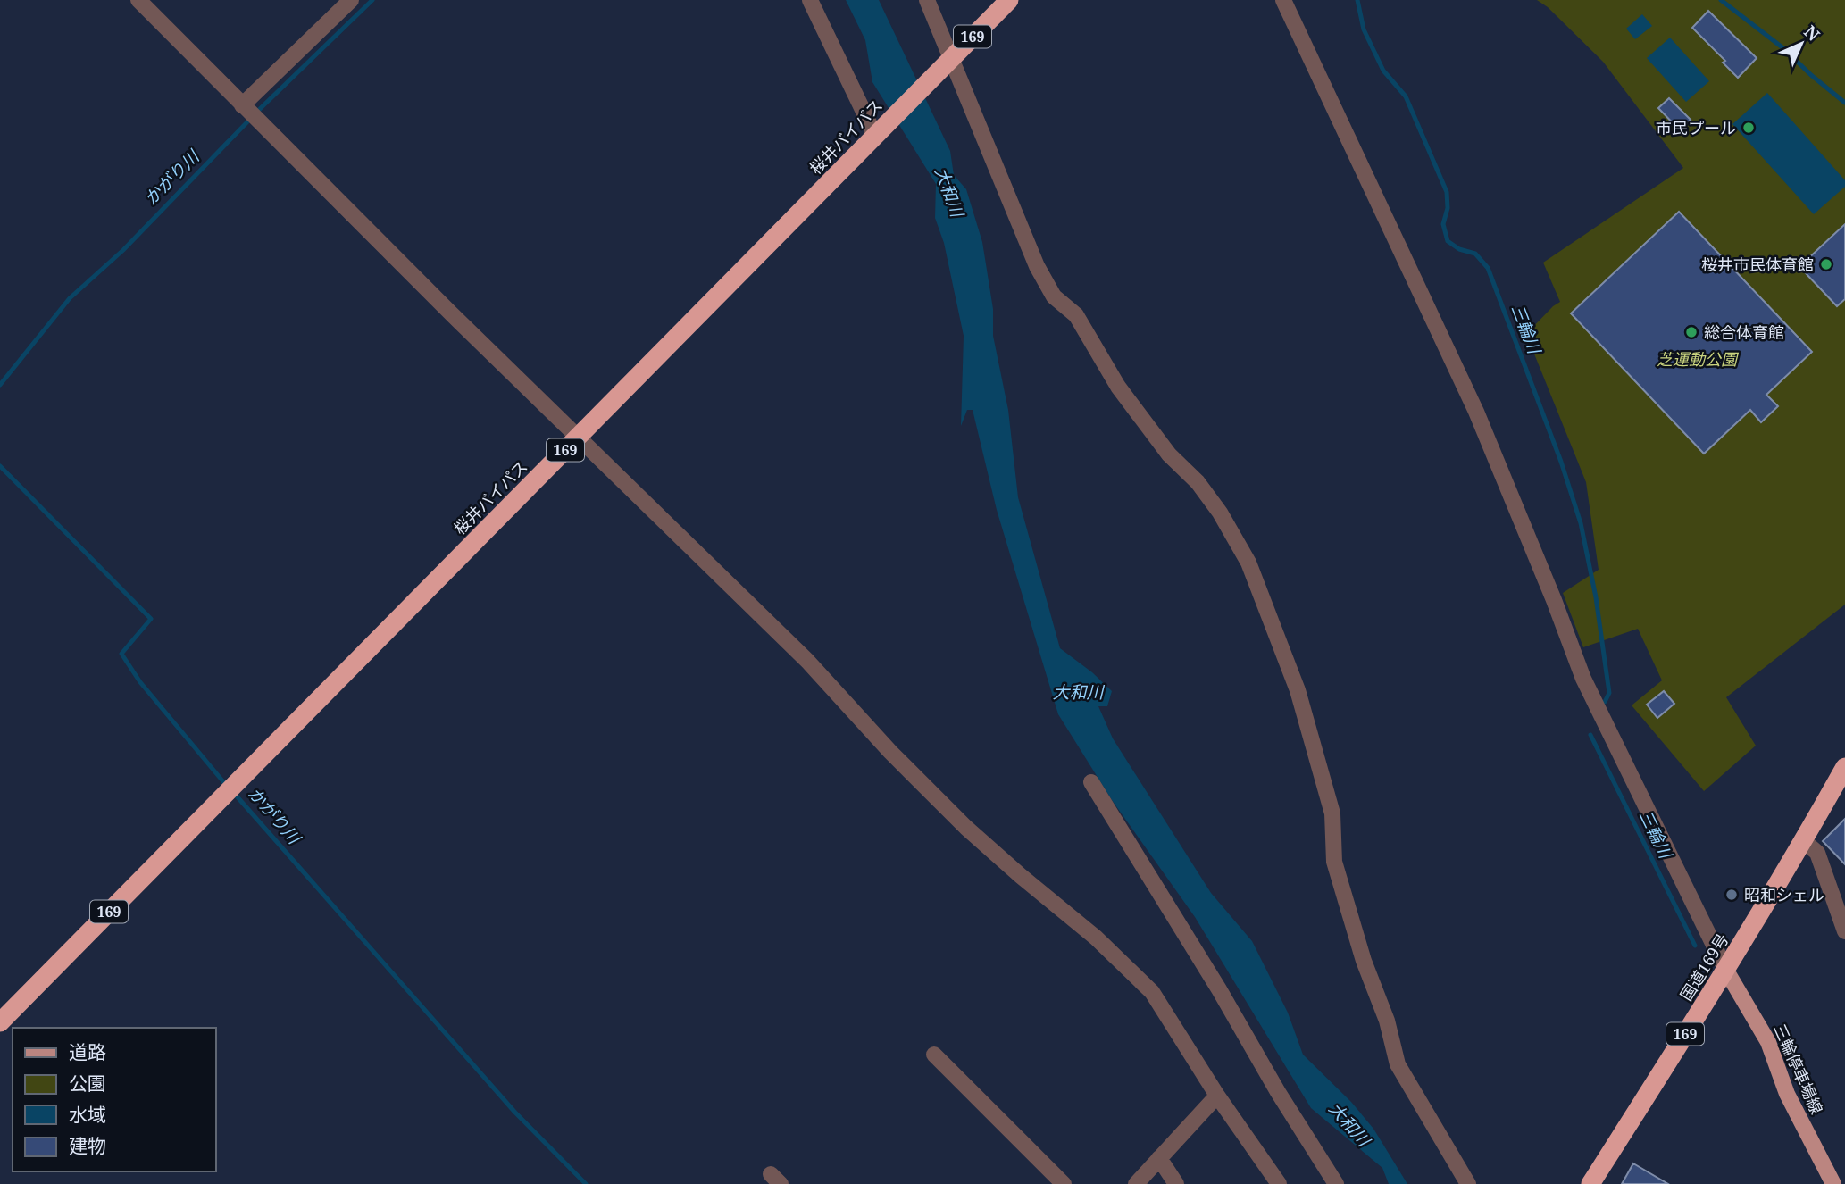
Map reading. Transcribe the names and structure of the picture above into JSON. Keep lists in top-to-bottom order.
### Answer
{
  "streets": {
    "highway": ["169", "桜井バイパス", "国道169号"],
    "main road": ["三輪停車場線"]
  },
  "crossings": [
    ["国道169号", "三輪停車場線"]
  ],
  "water": ["かがり川", "大和川", "三輪川"],
  "parks": ["芝運動公園"],
  "places": [
    "市民プール",
    "桜井市民体育館",
    "総合体育館",
    "昭和シェル"
  ],
  "legend": [
    "道路",
    "公園",
    "水域",
    "建物"
  ],
  "north": "top right"
}
